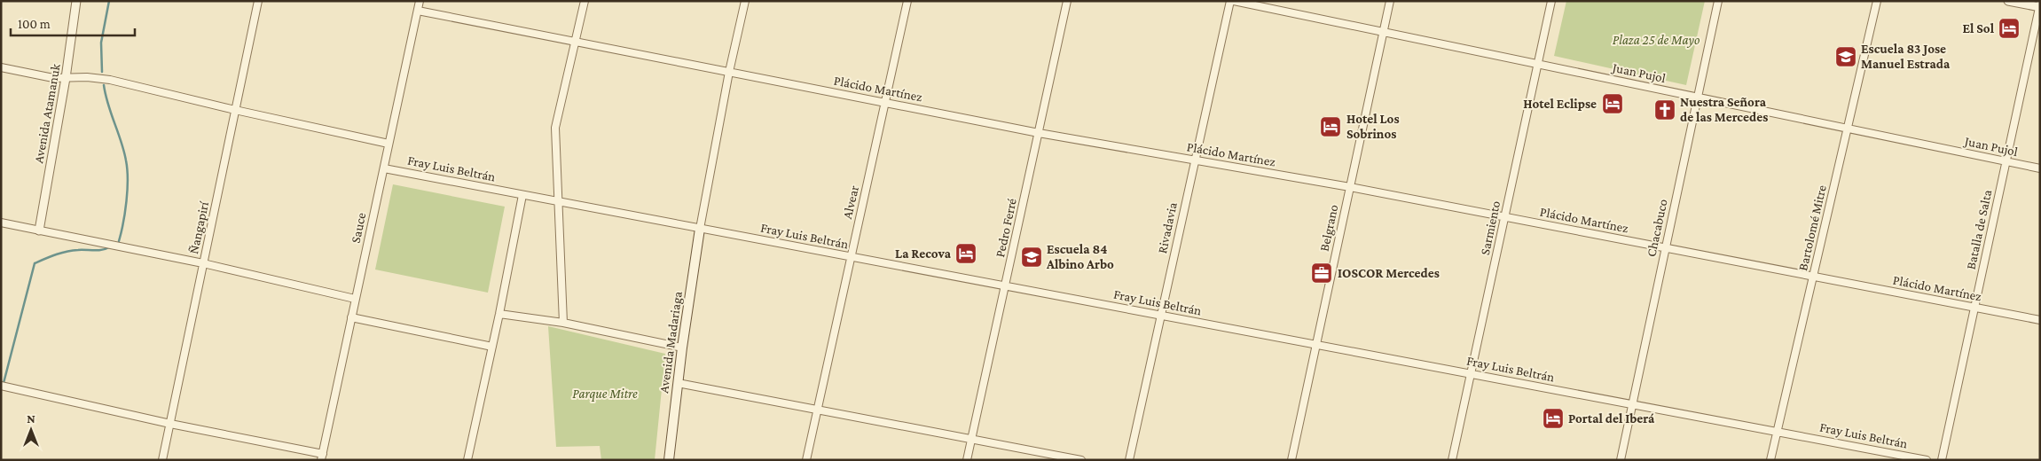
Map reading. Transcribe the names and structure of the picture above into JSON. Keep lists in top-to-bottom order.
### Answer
{
  "streets": {
    "main road": ["Avenida Madariaga"],
    "street": [
      "Juan Pujol",
      "Plácido Martínez",
      "Avenida Atamanuk",
      "Fray Luis Beltrán",
      "Alvear",
      "Ñangapirí",
      "Sauce",
      "Pedro Ferré",
      "Rivadavia",
      "Belgrano",
      "Sarmiento",
      "Chacabuco",
      "Bartolomé Mitre",
      "Batalla de Salta"
    ]
  },
  "crossings": [
    ["Juan Pujol", "Belgrano"],
    ["Juan Pujol", "Sarmiento"],
    ["Juan Pujol", "Chacabuco"],
    ["Juan Pujol", "Bartolomé Mitre"],
    ["Juan Pujol", "Batalla de Salta"],
    ["Plácido Martínez", "Alvear"],
    ["Plácido Martínez", "Sauce"],
    ["Plácido Martínez", "Pedro Ferré"],
    ["Plácido Martínez", "Rivadavia"],
    ["Plácido Martínez", "Belgrano"],
    ["Plácido Martínez", "Sarmiento"],
    ["Plácido Martínez", "Chacabuco"],
    ["Plácido Martínez", "Bartolomé Mitre"],
    ["Plácido Martínez", "Batalla de Salta"],
    ["Fray Luis Beltrán", "Alvear"],
    ["Fray Luis Beltrán", "Sauce"],
    ["Fray Luis Beltrán", "Pedro Ferré"],
    ["Fray Luis Beltrán", "Rivadavia"],
    ["Fray Luis Beltrán", "Belgrano"],
    ["Fray Luis Beltrán", "Sarmiento"],
    ["Fray Luis Beltrán", "Chacabuco"],
    ["Fray Luis Beltrán", "Bartolomé Mitre"],
    ["Fray Luis Beltrán", "Avenida Madariaga"]
  ],
  "parks": ["Plaza 25 de Mayo", "Parque Mitre"],
  "places": {
    "hotel": [
      "El Sol",
      "Hotel Eclipse",
      "Hotel Los Sobrinos",
      "La Recova",
      "Portal del Iberá"
    ],
    "school or university": ["Escuela 83 Jose Manuel Estrada", "Escuela 84 Albino Arbo"],
    "church": ["Nuestra Señora de las Mercedes"],
    "office": ["IOSCOR Mercedes"]
  },
  "scale_bar": "100 m",
  "north": "top"
}
